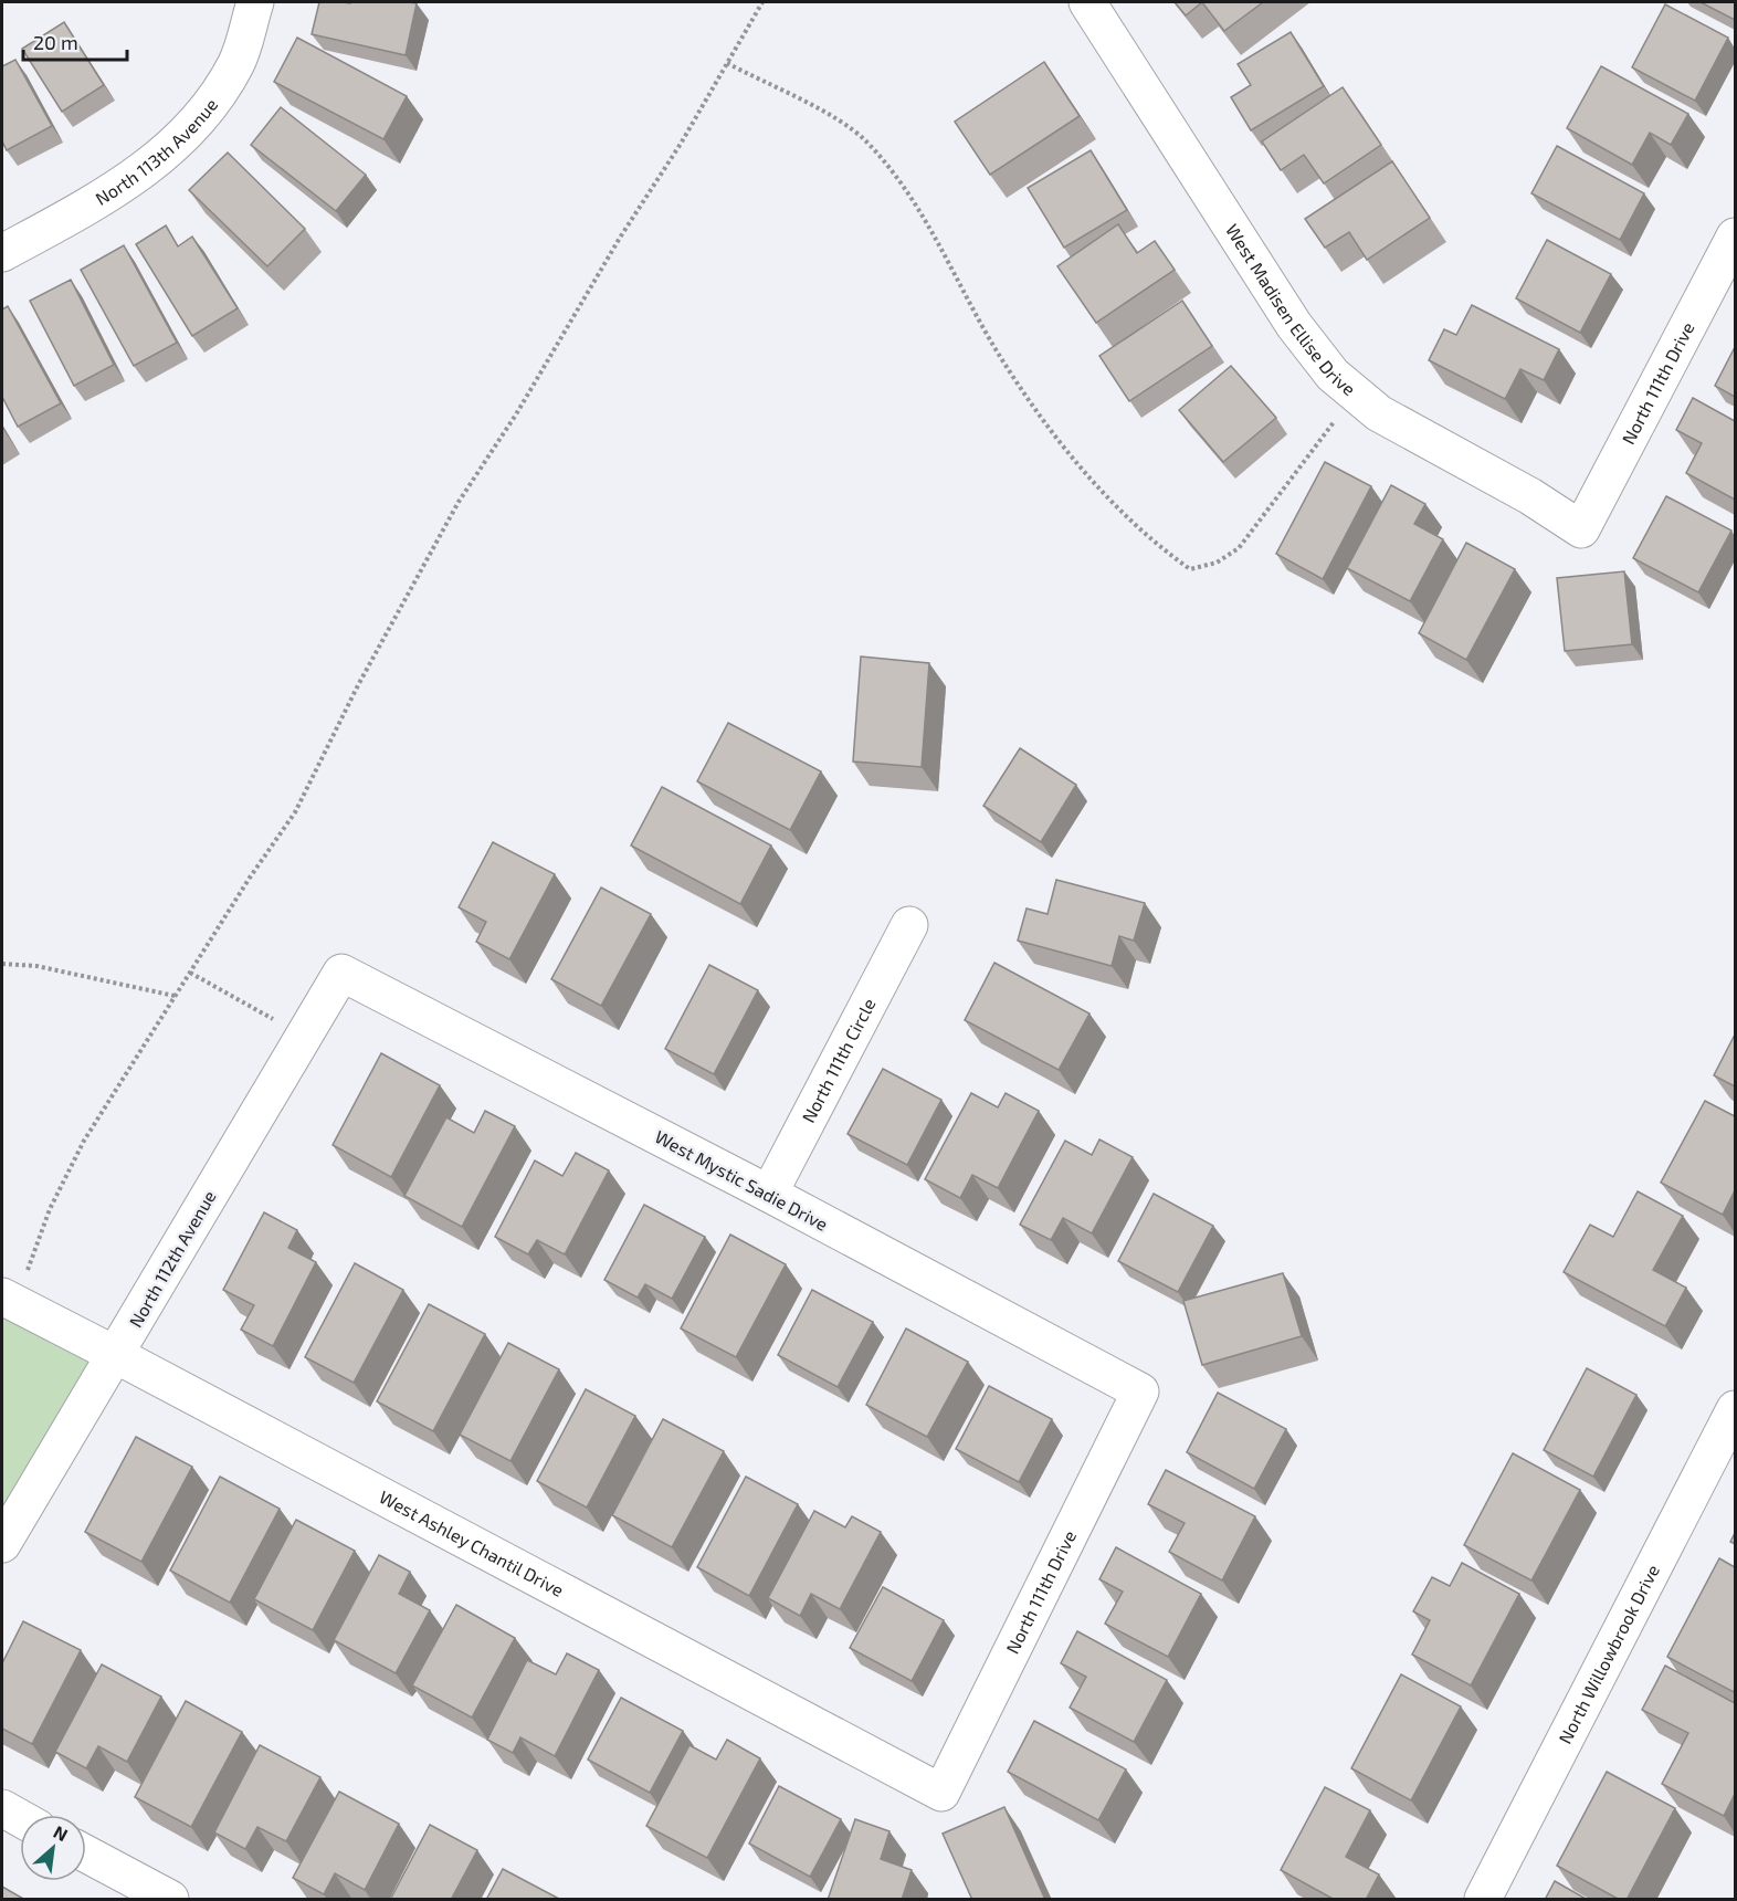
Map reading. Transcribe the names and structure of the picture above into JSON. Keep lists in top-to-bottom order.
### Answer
{
  "streets": {
    "street": [
      "North 113th Avenue",
      "West Madisen Ellise Drive",
      "North 111th Drive",
      "North 111th Circle",
      "West Mystic Sadie Drive",
      "North 112th Avenue",
      "West Ashley Chantil Drive",
      "North Willowbrook Drive"
    ]
  },
  "crossings": [
    ["West Madisen Ellise Drive", "North 111th Drive"],
    ["North 111th Drive", "West Mystic Sadie Drive"],
    ["North 111th Drive", "West Ashley Chantil Drive"],
    ["North 111th Circle", "West Mystic Sadie Drive"],
    ["West Mystic Sadie Drive", "North 112th Avenue"],
    ["North 112th Avenue", "West Ashley Chantil Drive"]
  ],
  "scale_bar": "20 m",
  "north": "top right"
}
